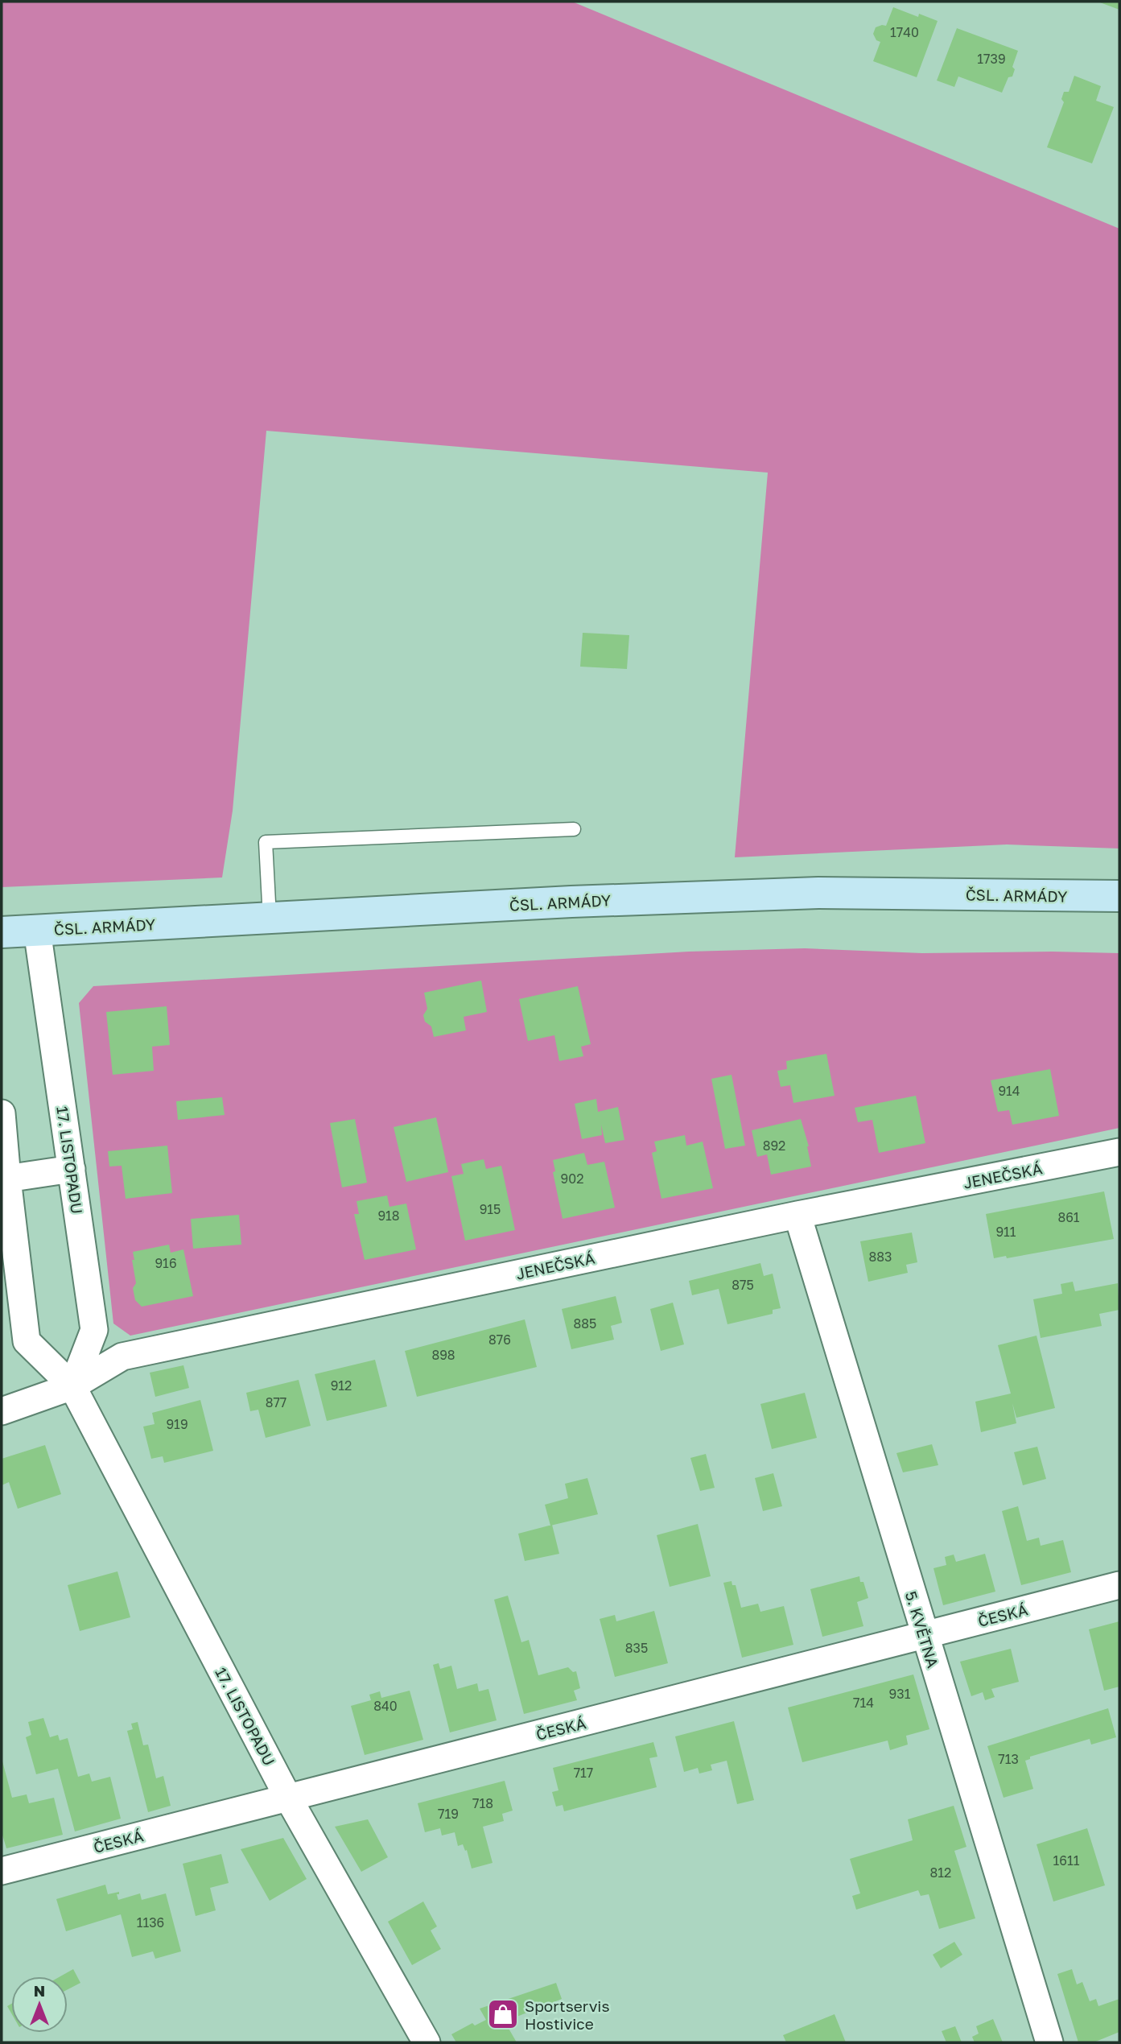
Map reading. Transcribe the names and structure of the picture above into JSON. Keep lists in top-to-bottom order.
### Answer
{
  "streets": {
    "main road": ["ČSL. ARMÁDY"],
    "street": [
      "17. LISTOPADU",
      "JENEČSKÁ",
      "ČESKÁ",
      "5. KVĚTNA"
    ]
  },
  "crossings": [
    ["ČSL. ARMÁDY", "17. LISTOPADU"],
    ["17. LISTOPADU", "JENEČSKÁ"],
    ["17. LISTOPADU", "ČESKÁ"],
    ["JENEČSKÁ", "5. KVĚTNA"],
    ["ČESKÁ", "5. KVĚTNA"]
  ],
  "places": {
    "shop": ["Sportservis Hostivice"]
  },
  "house_numbers": [
    "1740",
    "1739",
    "914",
    "892",
    "902",
    "915",
    "918",
    "861",
    "911",
    "883",
    "916",
    "875",
    "885",
    "876",
    "898",
    "912",
    "877",
    "919",
    "835",
    "931",
    "714",
    "840",
    "713",
    "717",
    "718",
    "719",
    "1611",
    "812",
    "1136"
  ],
  "north": "top"
}
